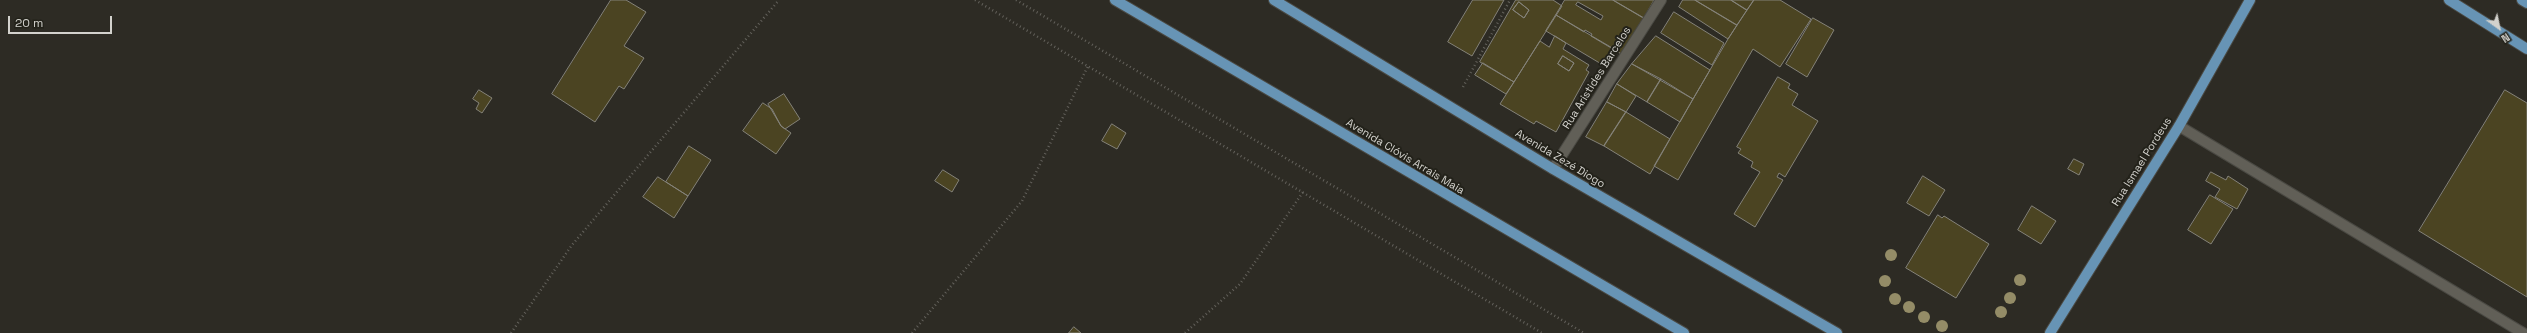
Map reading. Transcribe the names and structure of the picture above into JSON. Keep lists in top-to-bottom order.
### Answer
{
  "streets": {
    "main road": ["Avenida Clóvis Arrais Maia", "Avenida Zezé Diogo", "Rua Ismael Pordeus"],
    "lane": ["Rua Aristides Barcelos"]
  },
  "crossings": [
    ["Rua Aristides Barcelos", "Avenida Zezé Diogo"]
  ],
  "scale_bar": "20 m",
  "north": "bottom right"
}
